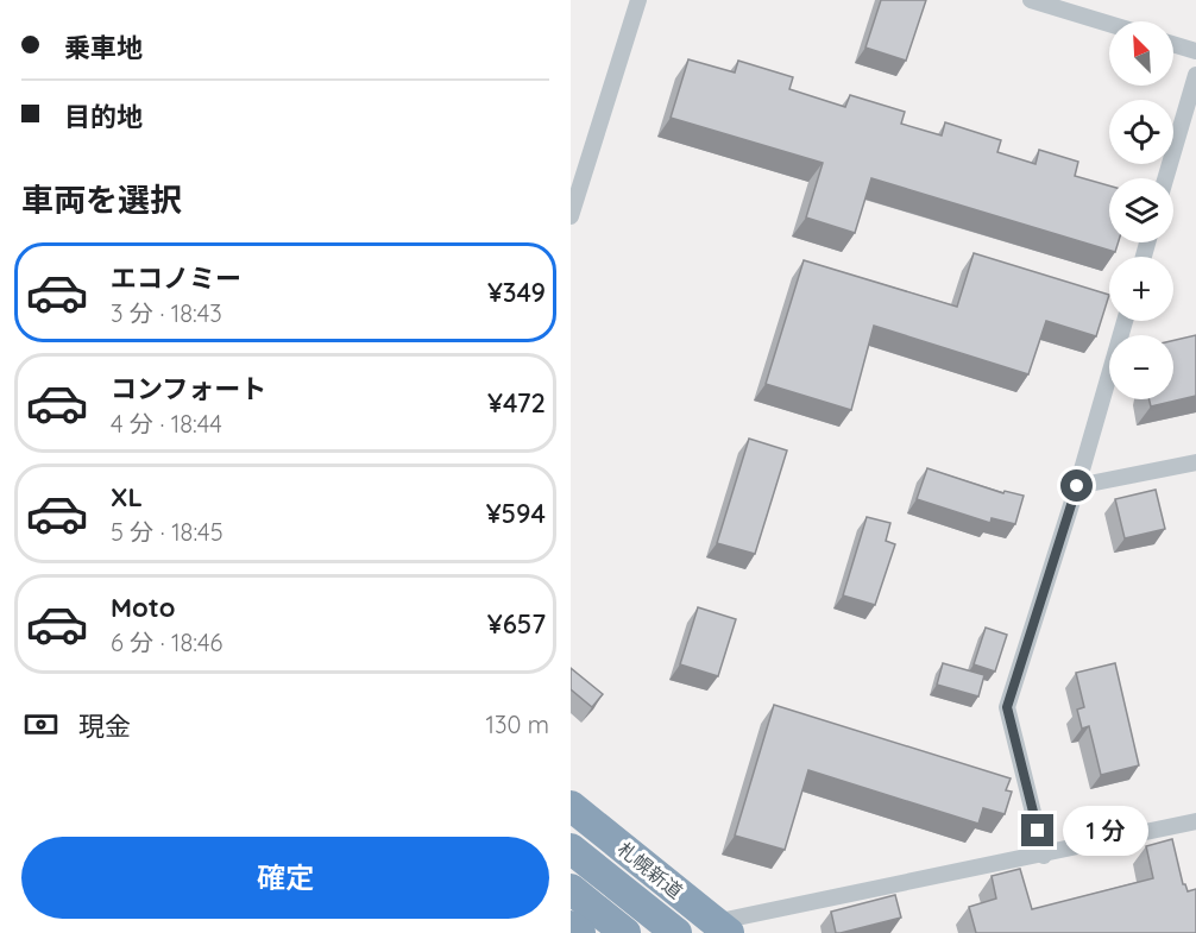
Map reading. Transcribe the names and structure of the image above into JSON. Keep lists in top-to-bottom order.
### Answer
{
  "streets": {
    "highway": ["札幌新道"]
  },
  "north": "top left",
  "page": {
    "banner": ["乗車地", "目的地"],
    "map_buttons": ["+", "−"],
    "heading": "車両を選択",
    "list": [
      {
        "name": "エコノミー",
        "note": "3 分 · 18:43",
        "value": "¥349"
      },
      {
        "name": "コンフォート",
        "note": "4 分 · 18:44",
        "value": "¥472"
      },
      {
        "name": "XL",
        "note": "5 分 · 18:45",
        "value": "¥594"
      },
      {
        "name": "Moto",
        "note": "6 分 · 18:46",
        "value": "¥657"
      }
    ],
    "pay": ["現金", "130 m"],
    "bubble": "1 分",
    "buttons": "確定"
  }
}
